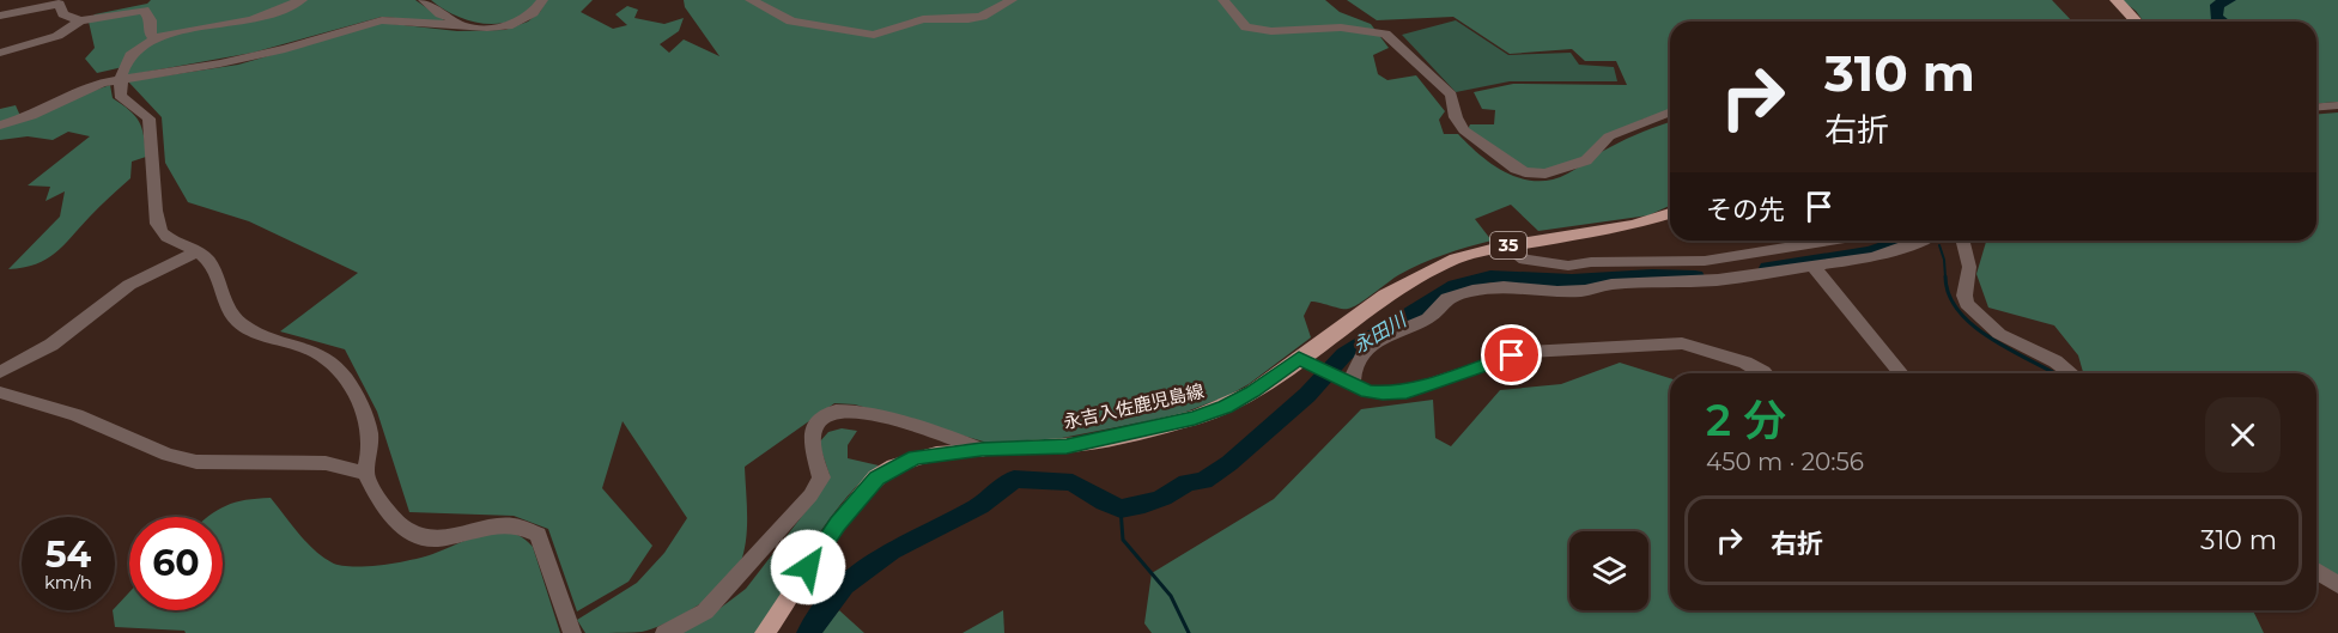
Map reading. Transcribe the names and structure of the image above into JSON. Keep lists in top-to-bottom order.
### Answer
{
  "streets": {
    "main road": ["35", "永吉入佐鹿児島線"]
  },
  "water": ["永田川"],
  "page": {
    "turn": ["310 m", "右折"],
    "then": "その先",
    "heading": ["2 分", "450 m · 20:56"],
    "list": [
      {
        "name": "右折",
        "value": "310 m"
      }
    ],
    "speed": "54 km/h",
    "limit": "60"
  }
}
